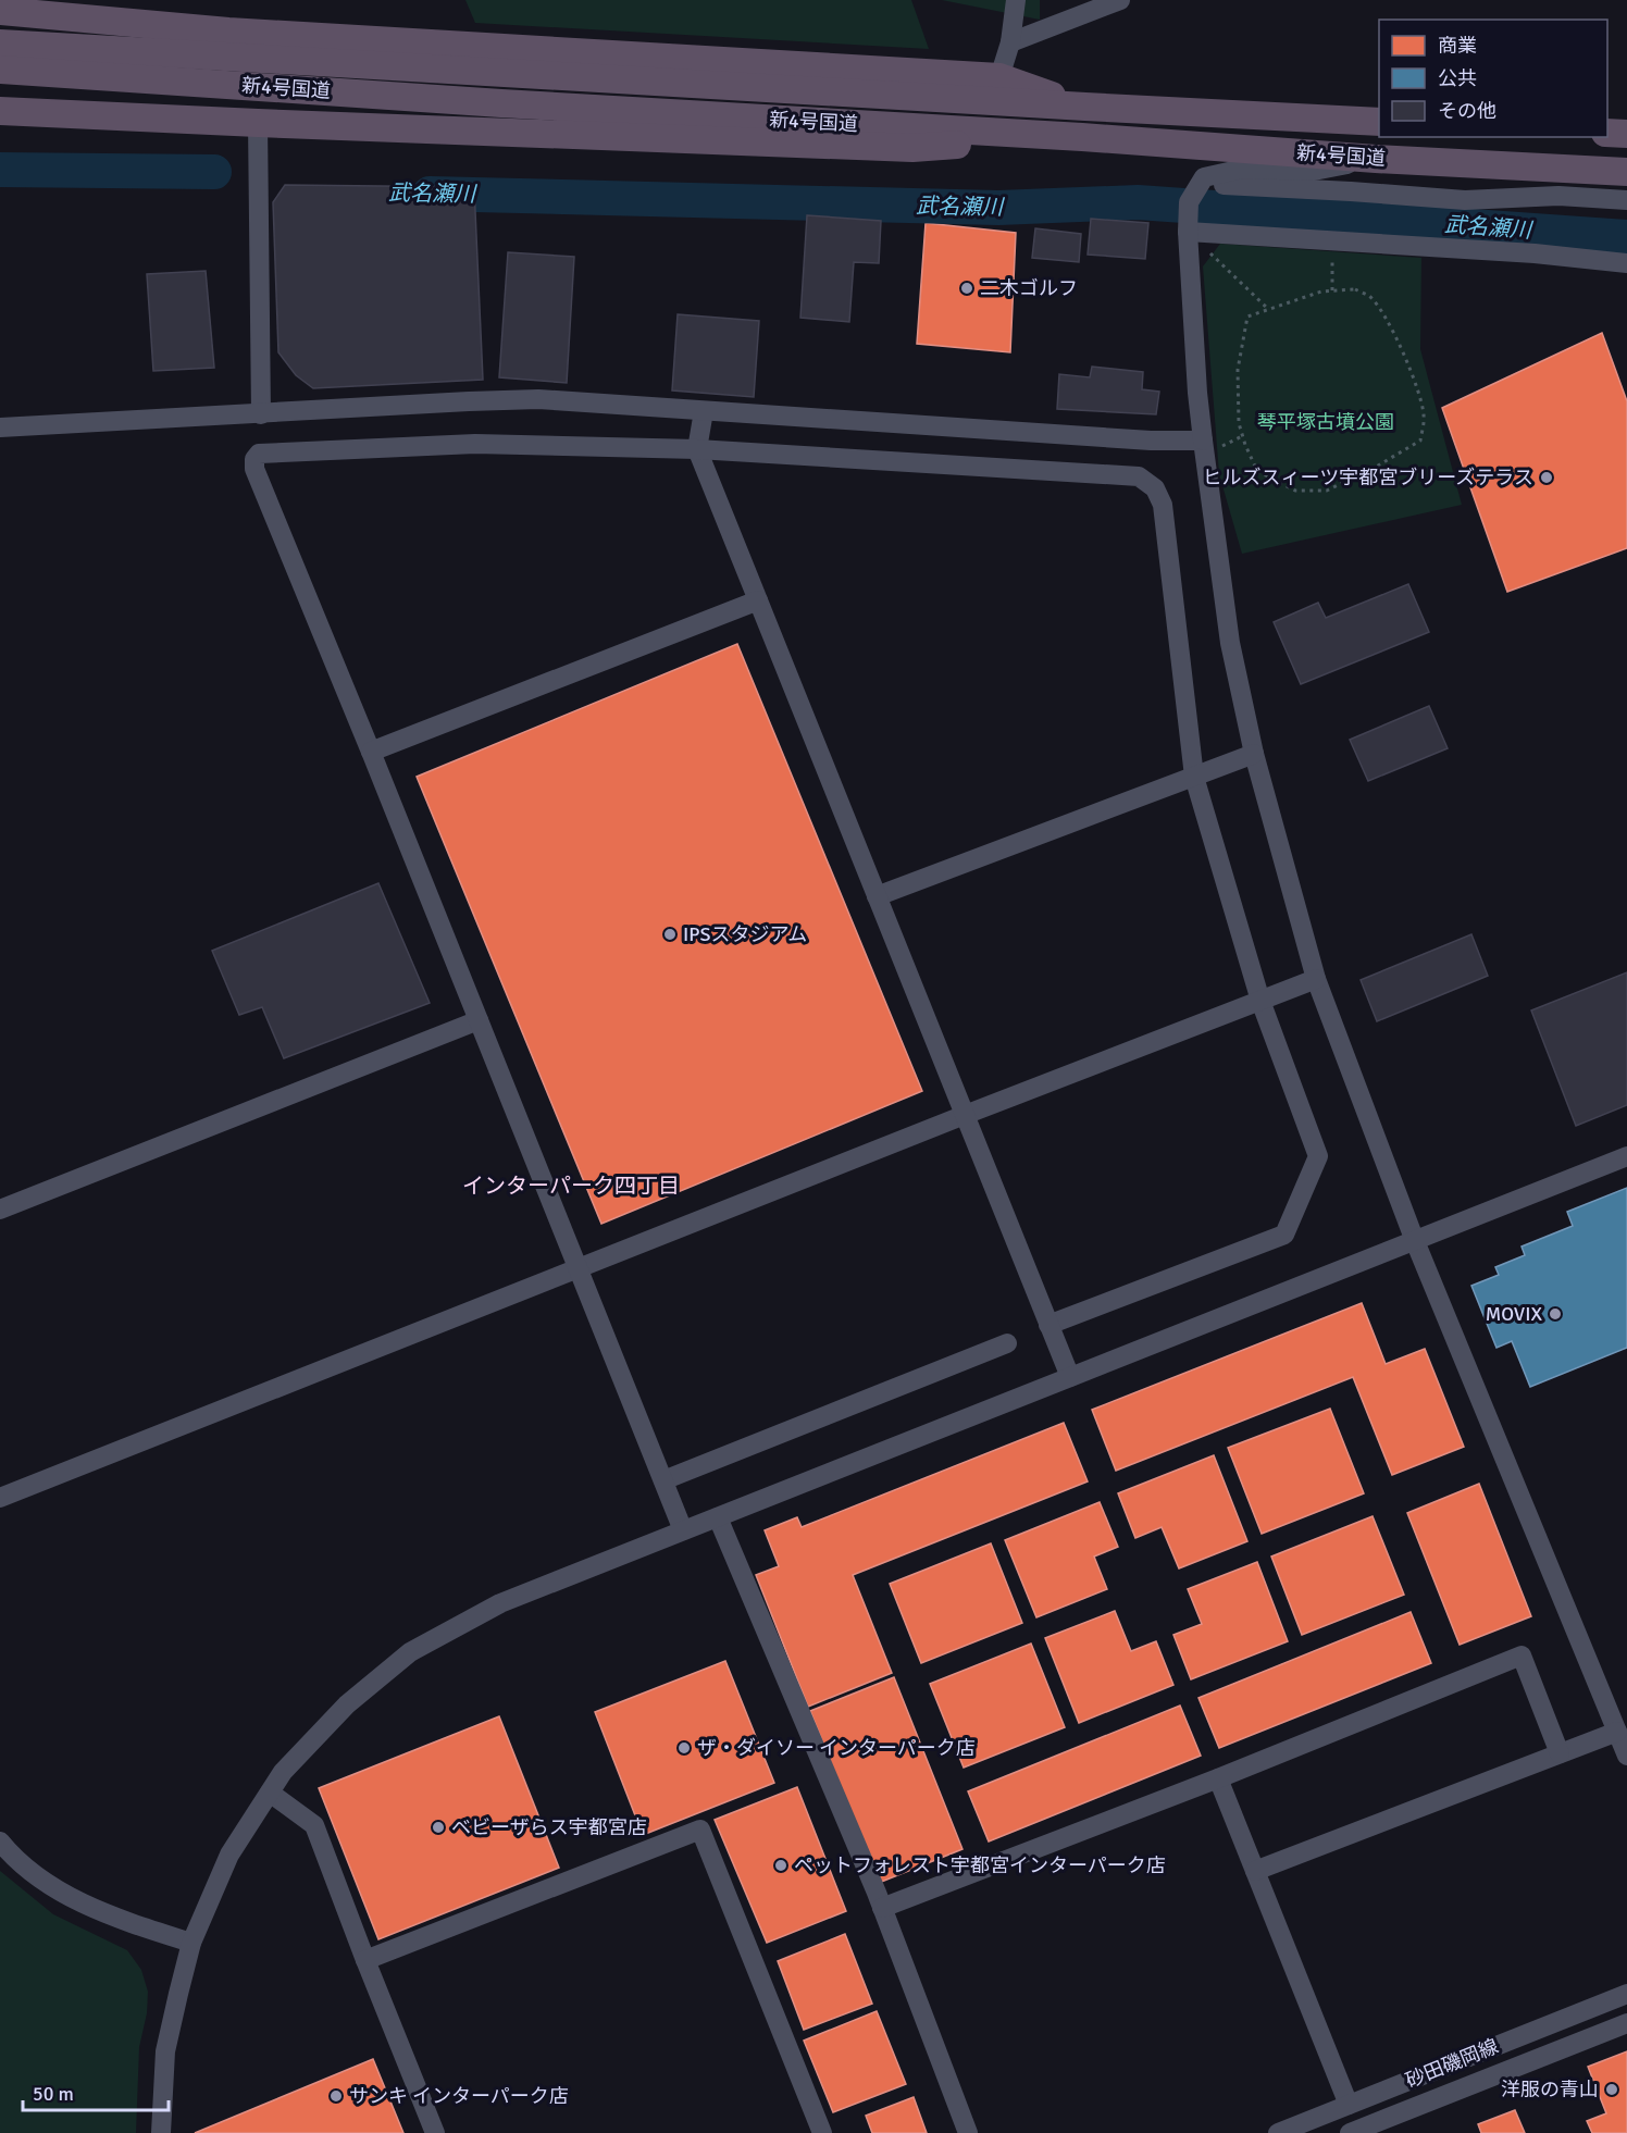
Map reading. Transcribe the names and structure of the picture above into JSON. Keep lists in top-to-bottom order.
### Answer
{
  "streets": {
    "highway": ["新4号国道"],
    "street": ["砂田磯岡線"]
  },
  "districts": ["インターパーク四丁目"],
  "water": ["武名瀬川"],
  "parks": ["琴平塚古墳公園"],
  "places": [
    "二木ゴルフ",
    "ヒルズスィーツ宇都宮ブリーズテラス",
    "IPSスタジアム",
    "MOVIX",
    "ザ・ダイソー インターパーク店",
    "ベビーザらス宇都宮店",
    "ペットフォレスト宇都宮インターパーク店",
    "洋服の青山",
    "サンキ インターパーク店"
  ],
  "legend": ["商業", "公共", "その他"],
  "scale_bar": "50 m"
}
